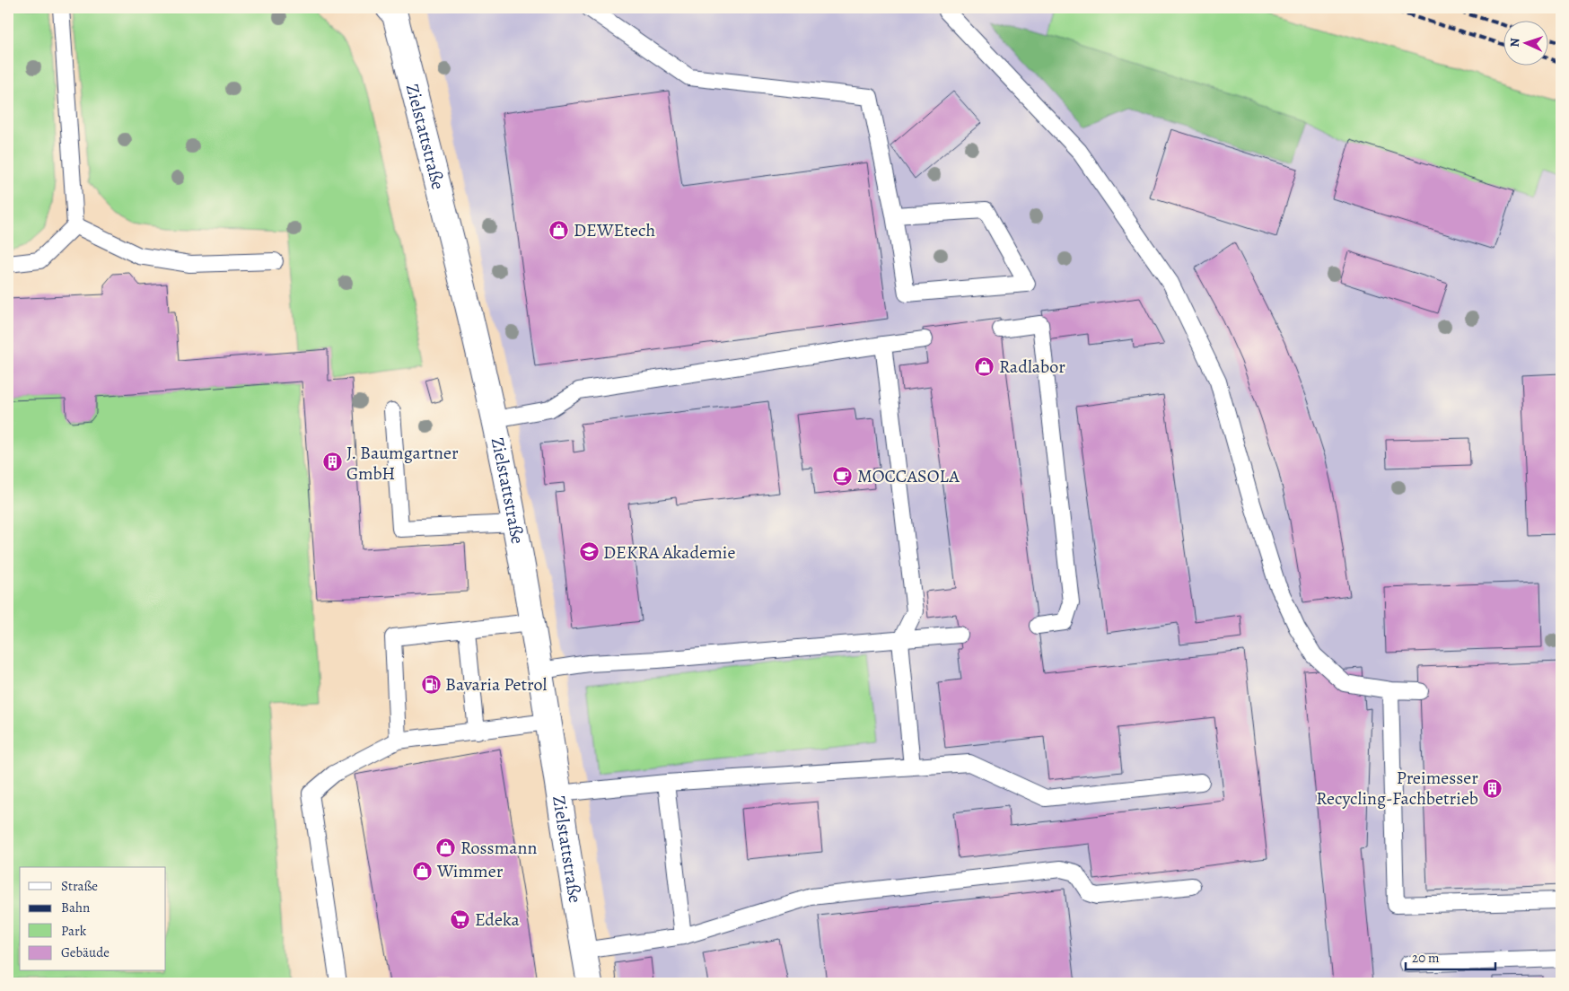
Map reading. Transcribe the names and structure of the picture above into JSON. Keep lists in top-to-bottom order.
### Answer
{
  "streets": {
    "street": ["Zielstattstraße"]
  },
  "places": {
    "shop": [
      "DEWEtech",
      "Radlabor",
      "Rossmann",
      "Wimmer"
    ],
    "building": ["J. Baumgartner GmbH", "Preimesser Recycling-Fachbetrieb"],
    "cafe": ["MOCCASOLA"],
    "school or university": ["DEKRA Akademie"],
    "fuel station": ["Bavaria Petrol"],
    "supermarket": ["Edeka"]
  },
  "legend": [
    "Straße",
    "Bahn",
    "Park",
    "Gebäude"
  ],
  "scale_bar": "20 m",
  "north": "left"
}
